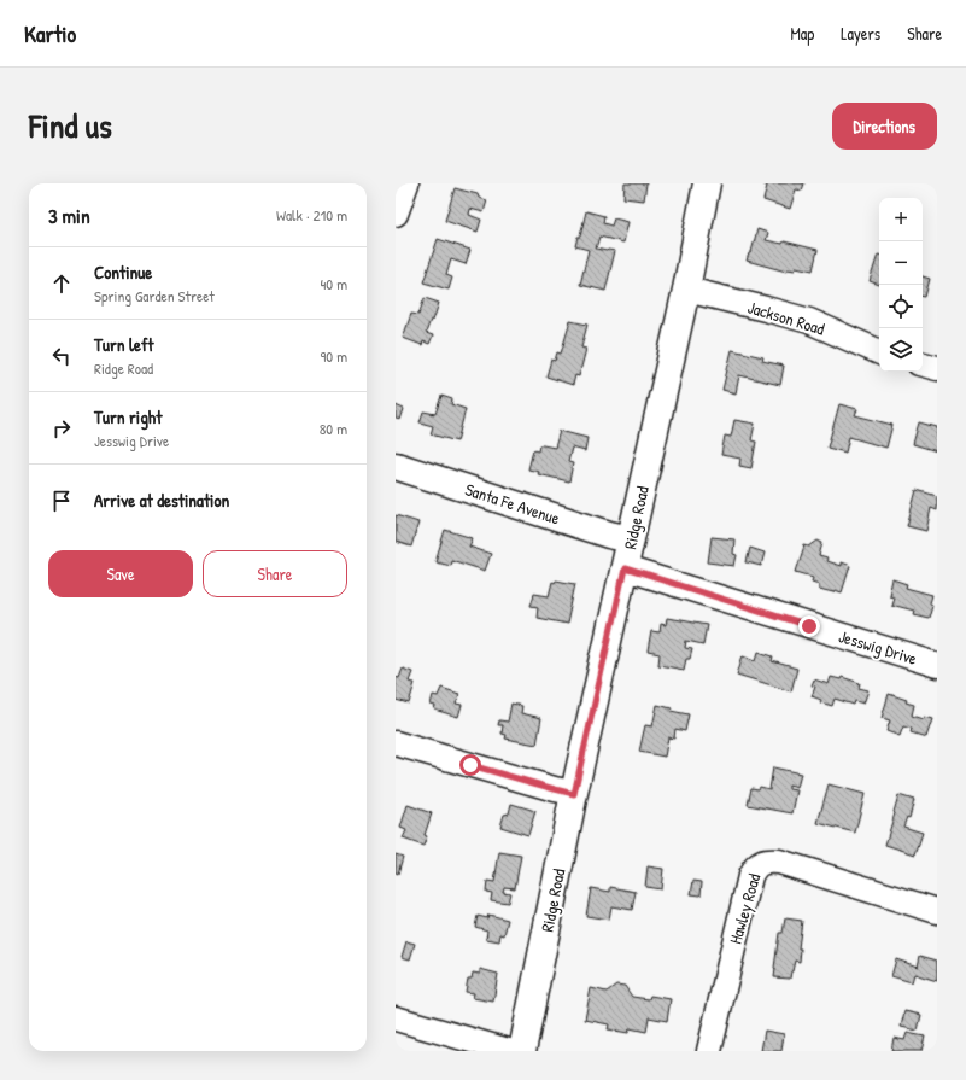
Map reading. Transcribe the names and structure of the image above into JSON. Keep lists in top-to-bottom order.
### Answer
{
  "streets": {
    "main road": ["Santa Fe Avenue", "Ridge Road"],
    "street": ["Jackson Road", "Jesswig Drive", "Hawley Road"]
  },
  "crossings": [
    ["Jackson Road", "Ridge Road"],
    ["Santa Fe Avenue", "Ridge Road"],
    ["Ridge Road", "Jesswig Drive"]
  ],
  "page": {
    "header": "Kartio",
    "nav": ["Map", "Layers", "Share"],
    "title": "Find us",
    "buttons": [
      "Directions",
      ["Save", "Share"]
    ],
    "heading": ["3 min", "Walk · 210 m"],
    "map_buttons": ["+", "−"],
    "list": [
      ["Continue", "Spring Garden Street", "40 m"],
      ["Turn left", "Ridge Road", "90 m"],
      ["Turn right", "Jesswig Drive", "80 m"],
      "Arrive at destination"
    ]
  }
}
